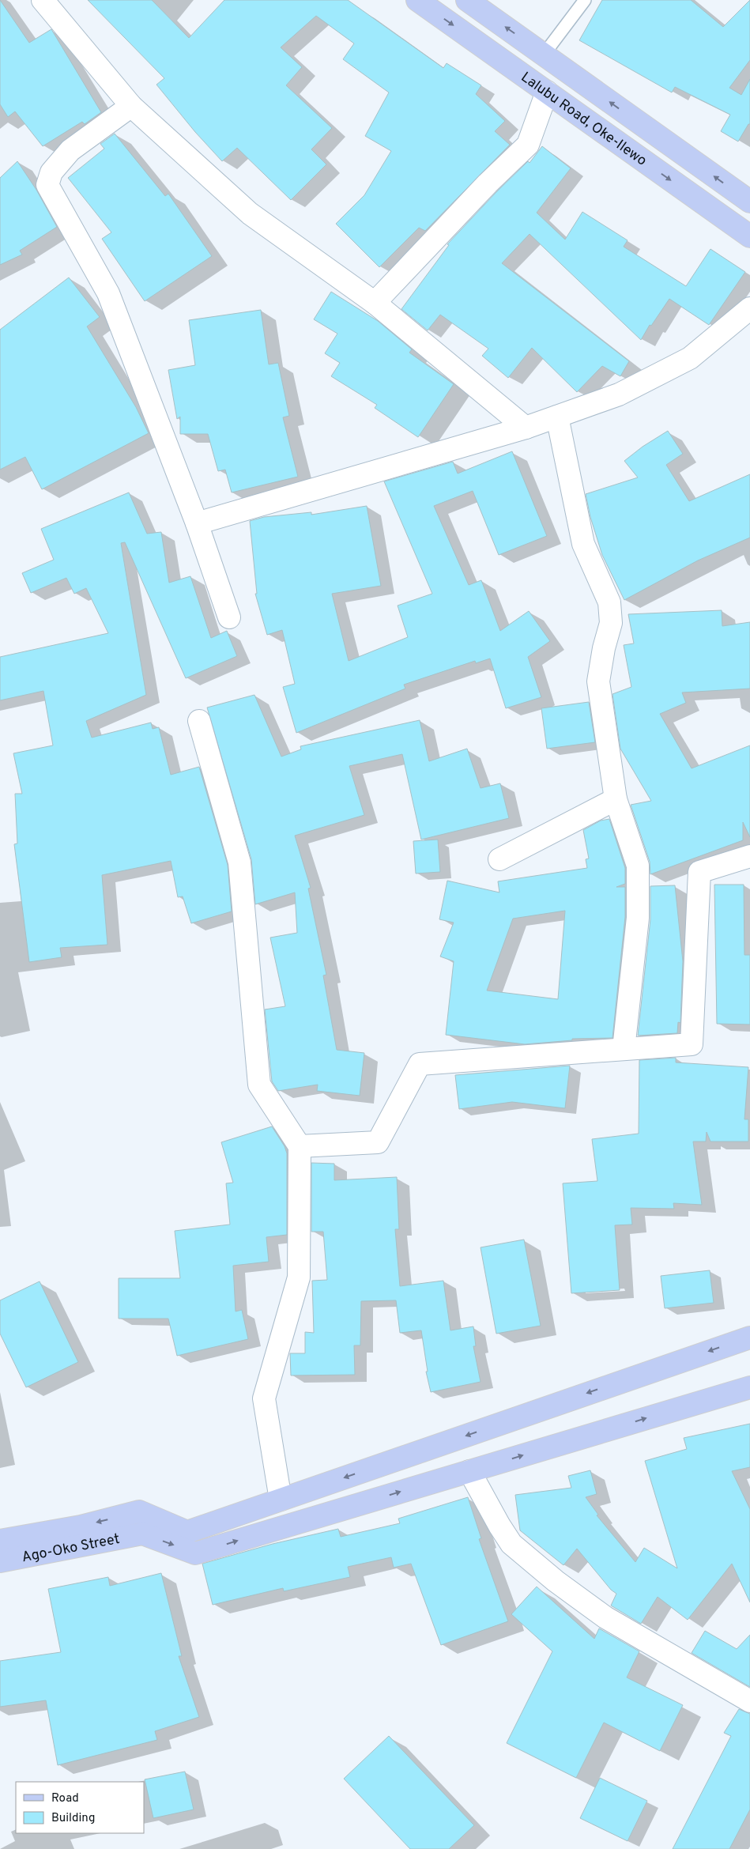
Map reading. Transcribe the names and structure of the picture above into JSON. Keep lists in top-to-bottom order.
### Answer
{
  "streets": {
    "main road": ["Lalubu Road, Oke-Ilewo", "Ago-Oko Street"]
  },
  "legend": ["Road", "Building"]
}
